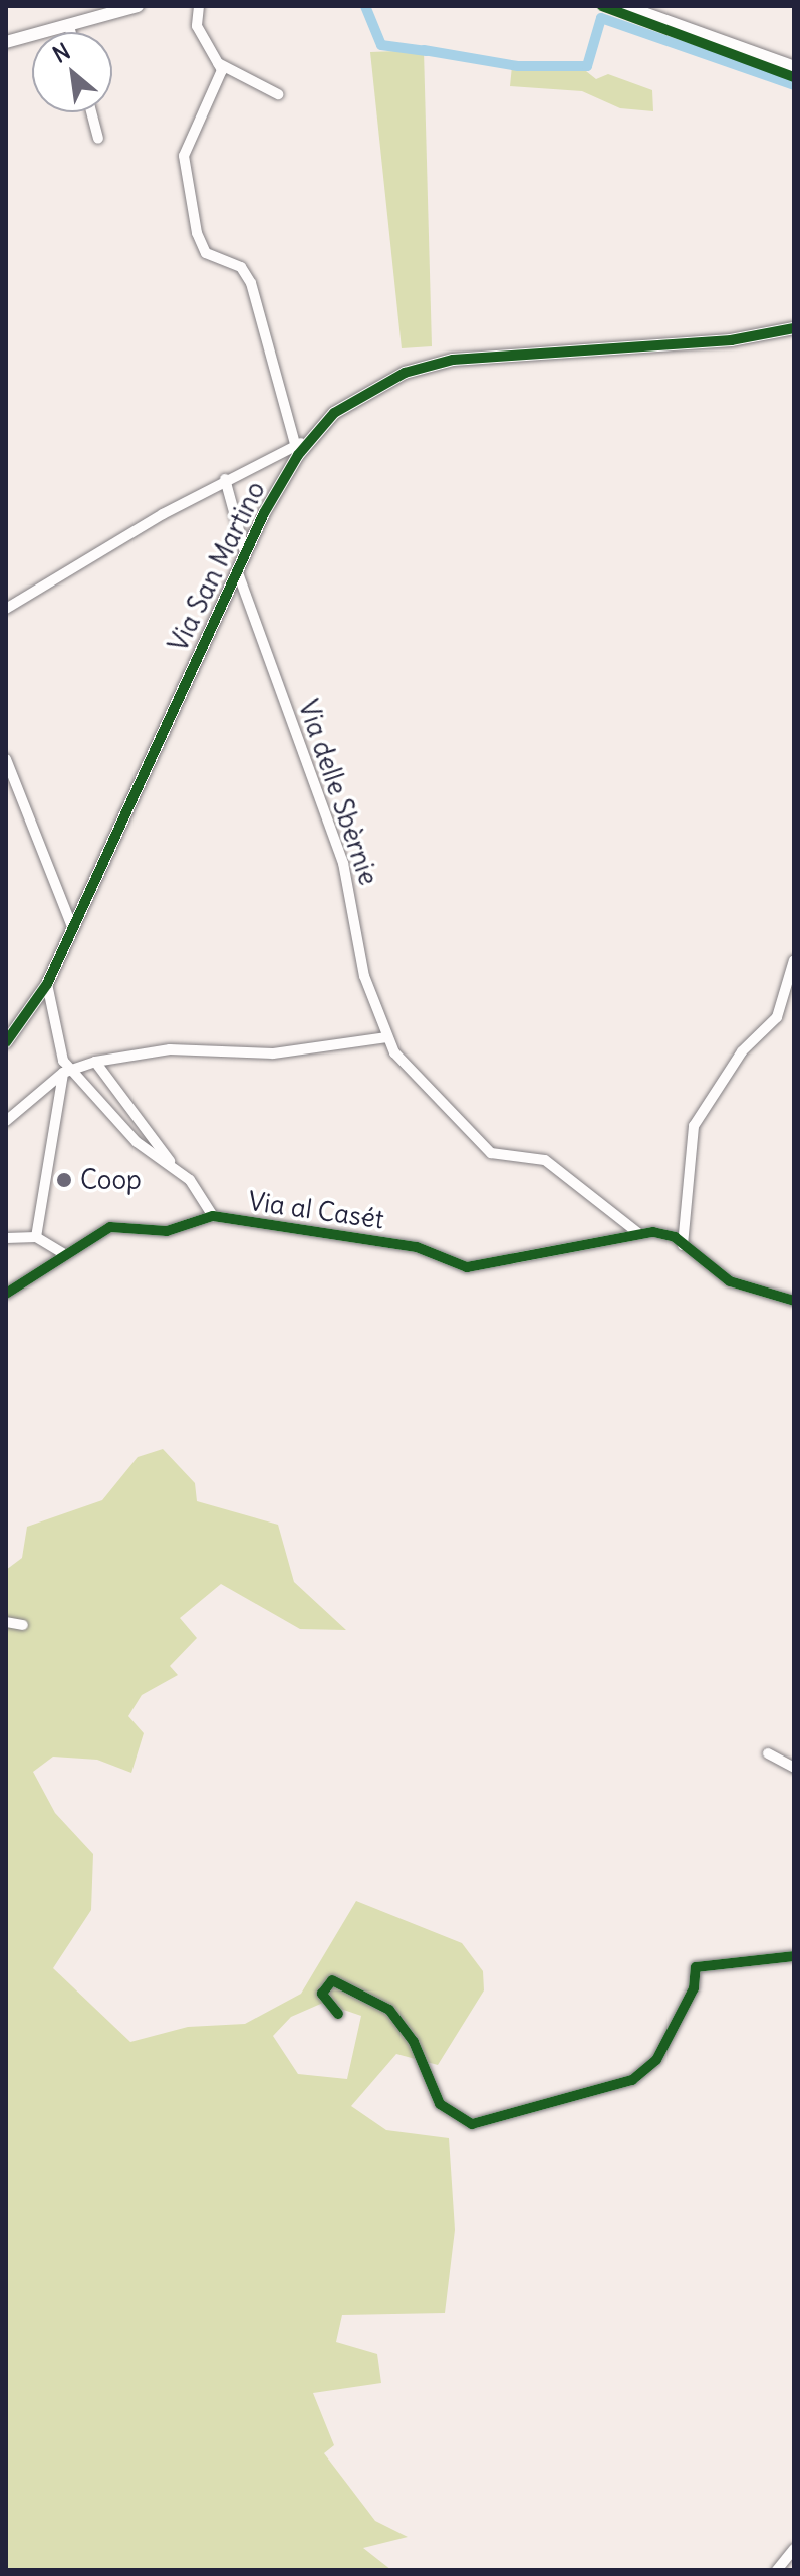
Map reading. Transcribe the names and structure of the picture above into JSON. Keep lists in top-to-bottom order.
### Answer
{
  "streets": {
    "street": ["Via San Martino", "Via delle Sbèrnie", "Via al Casét"]
  },
  "crossings": [
    ["Via San Martino", "Via delle Sbèrnie"],
    ["Via delle Sbèrnie", "Via al Casét"]
  ],
  "places": ["Coop"],
  "north": "top left"
}
